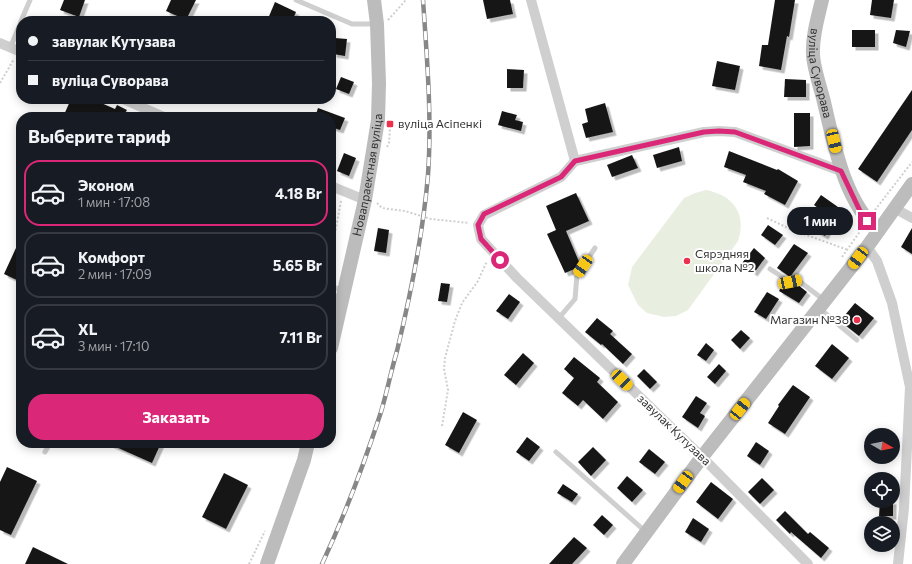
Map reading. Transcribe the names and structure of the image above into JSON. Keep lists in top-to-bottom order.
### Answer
{
  "streets": {
    "street": ["вуліца Суворава", "Новапраектная вуліца", "завулак Кутузава"]
  },
  "places": {
    "transit": ["вуліца Асіпенкі"],
    "other": ["Сярэдняя школа №2", "Магазин №38"]
  },
  "north": "right",
  "page": {
    "banner": ["завулак Кутузава", "вуліца Суворава"],
    "heading": "Выберите тариф",
    "list": [
      {
        "name": "Эконом",
        "note": "1 мин · 17:08",
        "value": "4.18 Br"
      },
      {
        "name": "Комфорт",
        "note": "2 мин · 17:09",
        "value": "5.65 Br"
      },
      {
        "name": "XL",
        "note": "3 мин · 17:10",
        "value": "7.11 Br"
      }
    ],
    "bubble": "1 мин",
    "buttons": "Заказать"
  }
}
